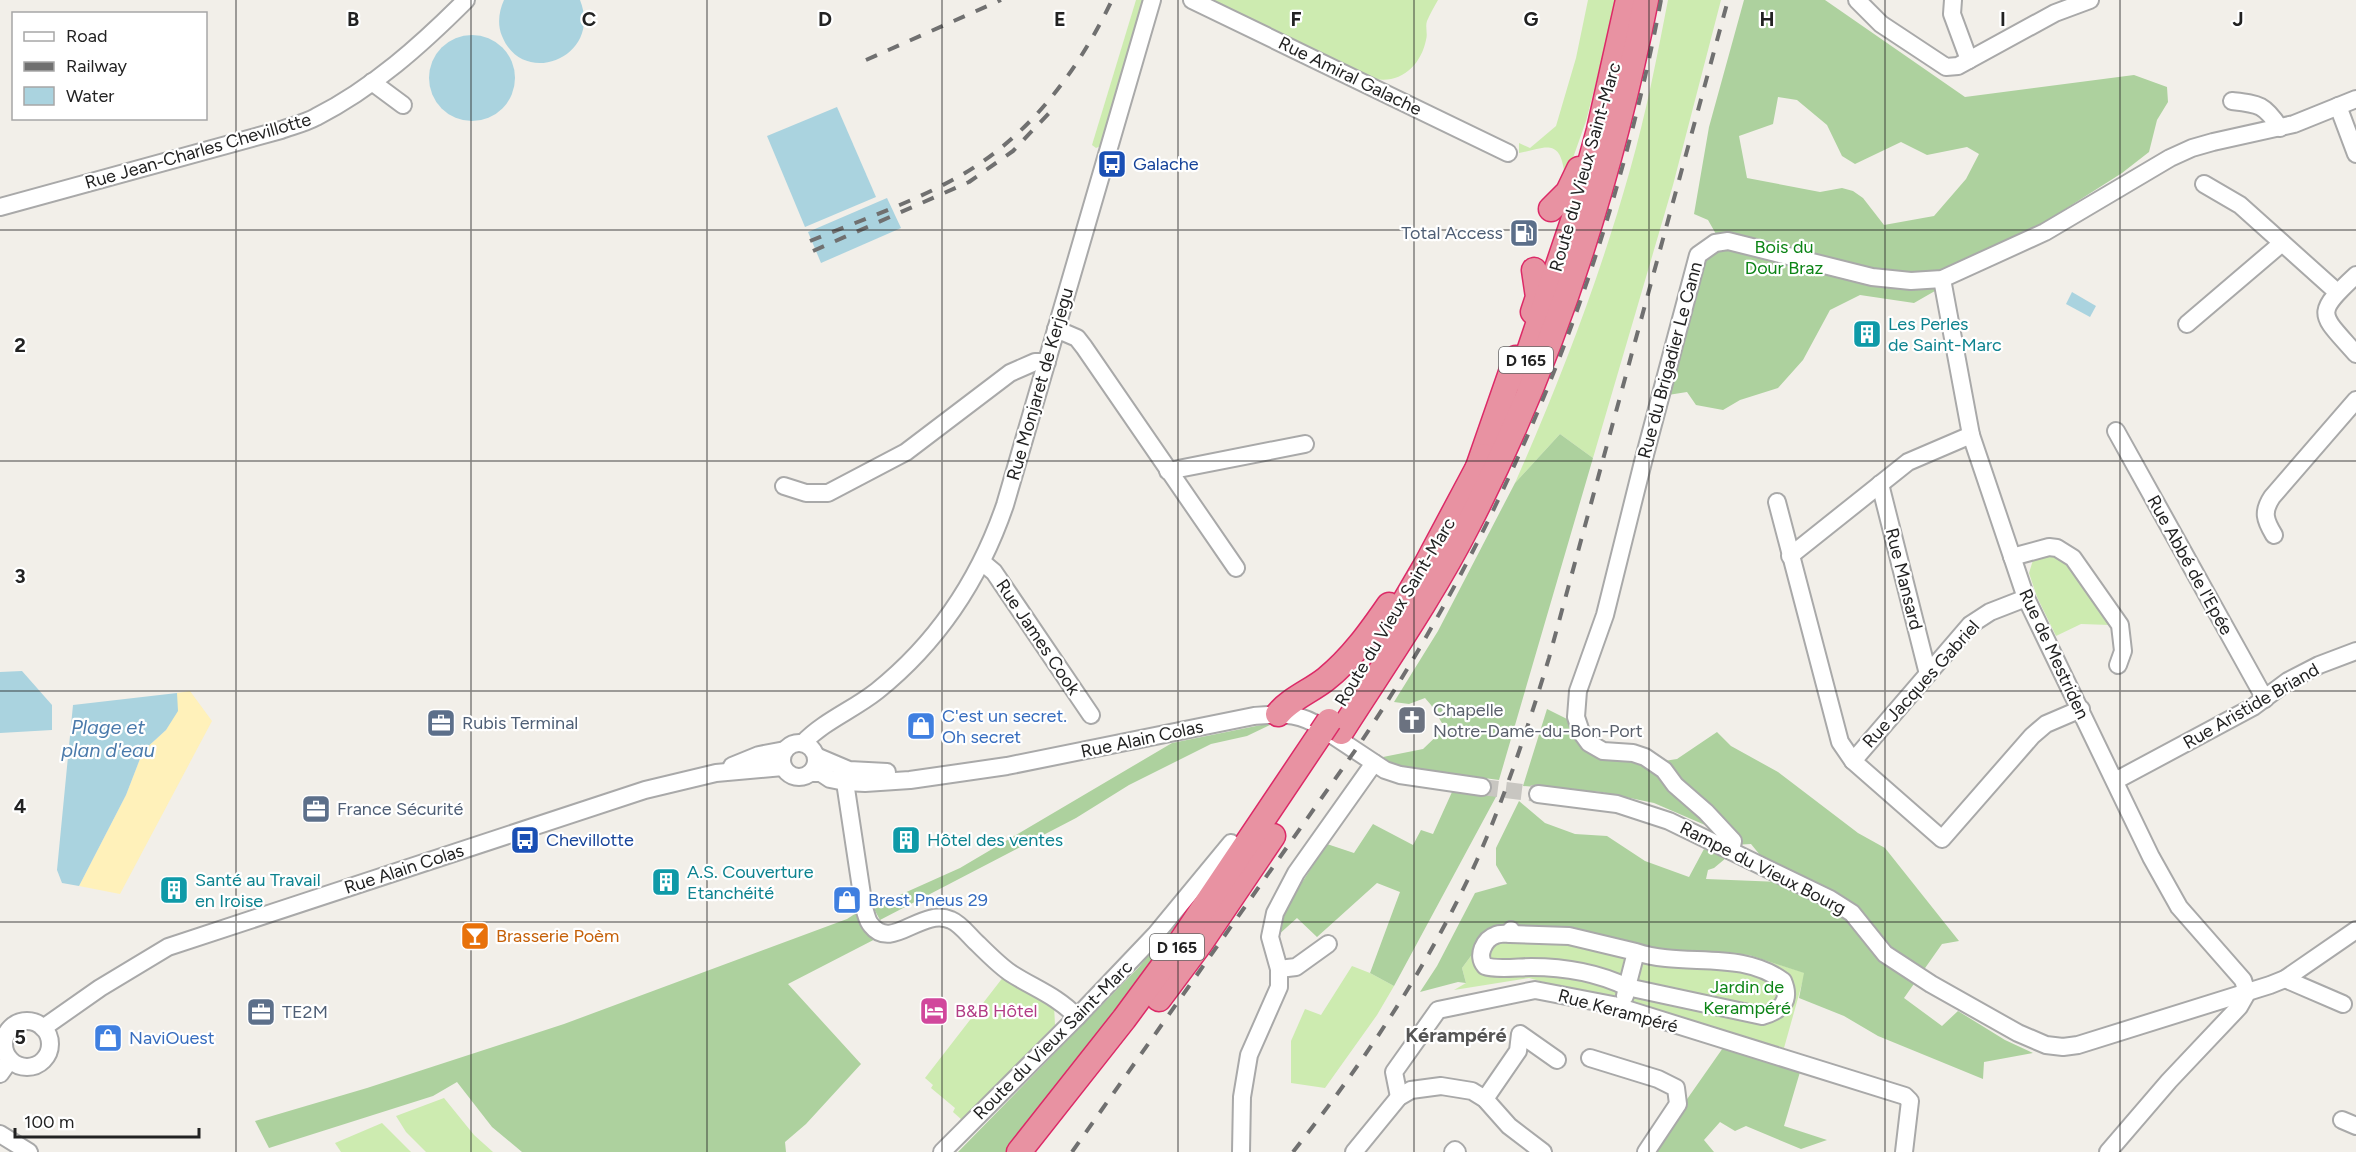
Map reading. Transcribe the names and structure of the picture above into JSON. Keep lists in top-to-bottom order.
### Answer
{
  "streets": {
    "highway": ["Route du Vieux Saint-Marc", "D 165"],
    "street": [
      "Rue Amiral Galache",
      "Rue Jean-Charles Chevillotte",
      "Rue du Brigadier Le Cann",
      "Rue Monjaret de Kerjegu",
      "Rue Abbé de l'Epée",
      "Rue Mansard",
      "Rue James Cook",
      "Rue de Mestriden",
      "Rue Jacques Gabriel",
      "Rue Aristide Briand",
      "Rue Alain Colas",
      "Rampe du Vieux Bourg",
      "Rue Kerampéré"
    ]
  },
  "crossings": [
    ["Route du Vieux Saint-Marc", "Rue Alain Colas"],
    ["Rue du Brigadier Le Cann", "Rue de Mestriden"],
    ["Rue du Brigadier Le Cann", "Rampe du Vieux Bourg"],
    ["Rue Monjaret de Kerjegu", "Rue James Cook"],
    ["Rue Monjaret de Kerjegu", "Rue Alain Colas"],
    ["Rue Abbé de l'Epée", "Rue Aristide Briand"],
    ["Rue Mansard", "Rue Jacques Gabriel"],
    ["Rue de Mestriden", "Rue Jacques Gabriel"],
    ["Rue de Mestriden", "Rue Aristide Briand"],
    ["Rue de Mestriden", "Rampe du Vieux Bourg"]
  ],
  "districts": ["Kérampéré"],
  "water": ["Plage et plan d'eau"],
  "parks": ["Bois du Dour Braz", "Jardin de Kerampéré"],
  "places": {
    "bus stop": ["Galache", "Chevillotte"],
    "fuel station": ["Total Access"],
    "building": [
      "Les Perles de Saint-Marc",
      "Hôtel des ventes",
      "A.S. Couverture Etanchéité",
      "Santé au Travail en Iroise"
    ],
    "church": ["Chapelle Notre-Dame-du-Bon-Port"],
    "office": ["Rubis Terminal", "France Sécurité", "TE2M"],
    "shop": ["C'est un secret. Oh secret", "Brest Pneus 29", "NaviOuest"],
    "bar": ["Brasserie Poèm"],
    "hotel": ["B&B Hôtel"]
  },
  "legend": ["Road", "Railway", "Water"],
  "scale_bar": "100 m",
  "grid": {
    "columns": [
      "B",
      "C",
      "D",
      "E",
      "F",
      "G",
      "H",
      "I",
      "J"
    ],
    "rows": [
      "2",
      "3",
      "4",
      "5"
    ]
  }
}
